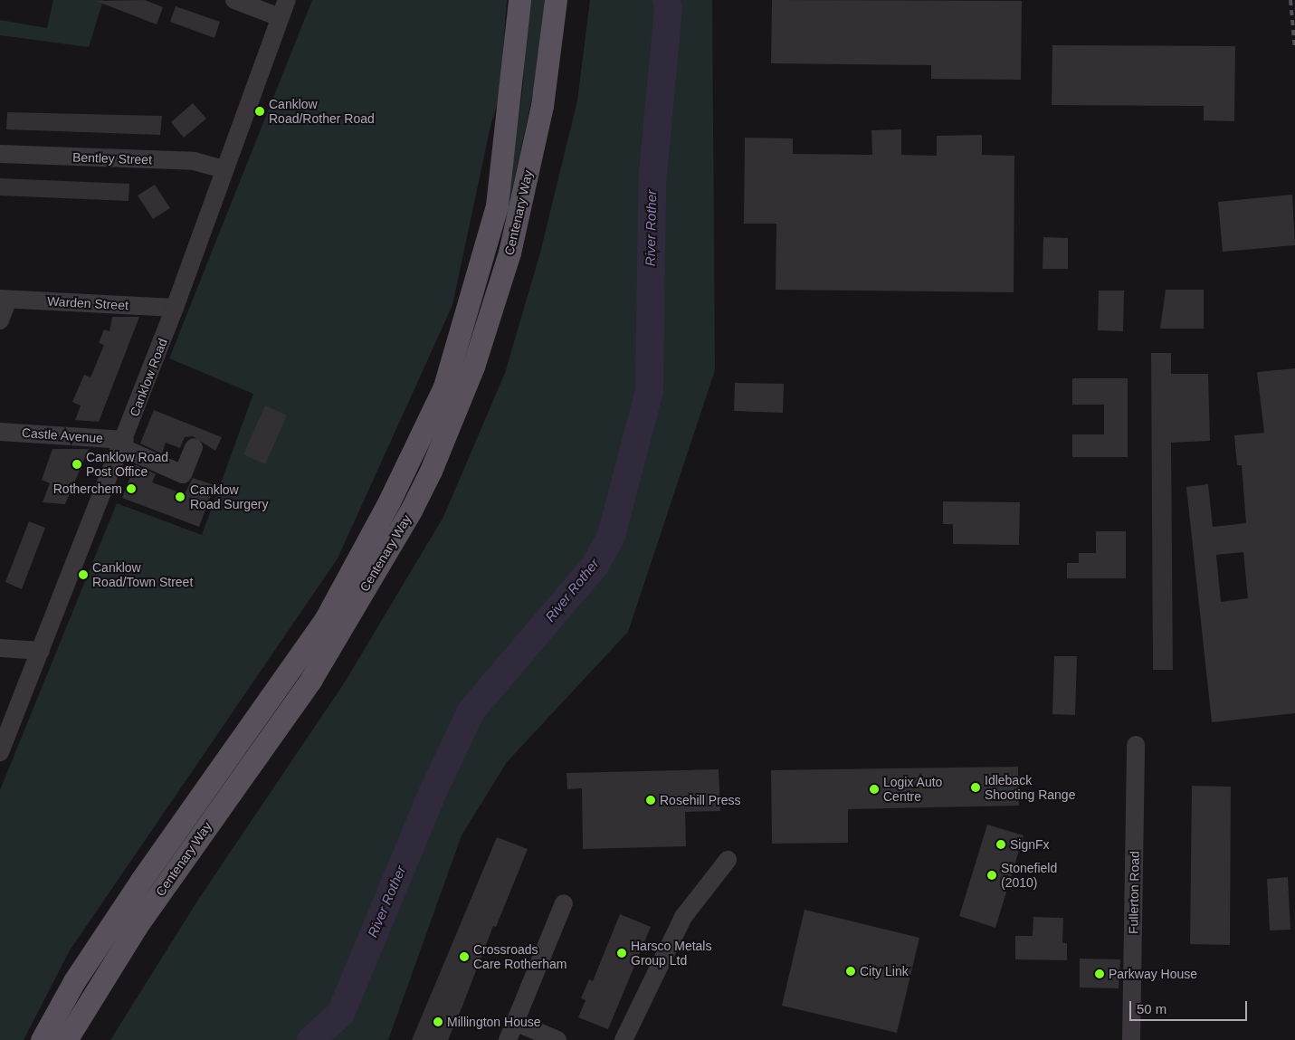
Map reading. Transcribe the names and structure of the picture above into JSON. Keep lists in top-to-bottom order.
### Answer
{
  "streets": {
    "main road": ["Centenary Way"],
    "street": [
      "Bentley Street",
      "Warden Street",
      "Canklow Road",
      "Castle Avenue",
      "Fullerton Road"
    ]
  },
  "crossings": [
    ["Bentley Street", "Canklow Road"],
    ["Warden Street", "Canklow Road"],
    ["Canklow Road", "Castle Avenue"]
  ],
  "water": ["River Rother"],
  "places": [
    "Canklow Road/Rother Road",
    "Canklow Road Post Office",
    "Rotherchem",
    "Canklow Road Surgery",
    "Canklow Road/Town Street",
    "Idleback Shooting Range",
    "Logix Auto Centre",
    "Rosehill Press",
    "SignFx",
    "Stonefield (2010)",
    "Harsco Metals Group Ltd",
    "Crossroads Care Rotherham",
    "City Link",
    "Parkway House",
    "Millington House"
  ],
  "scale_bar": "50 m"
}
